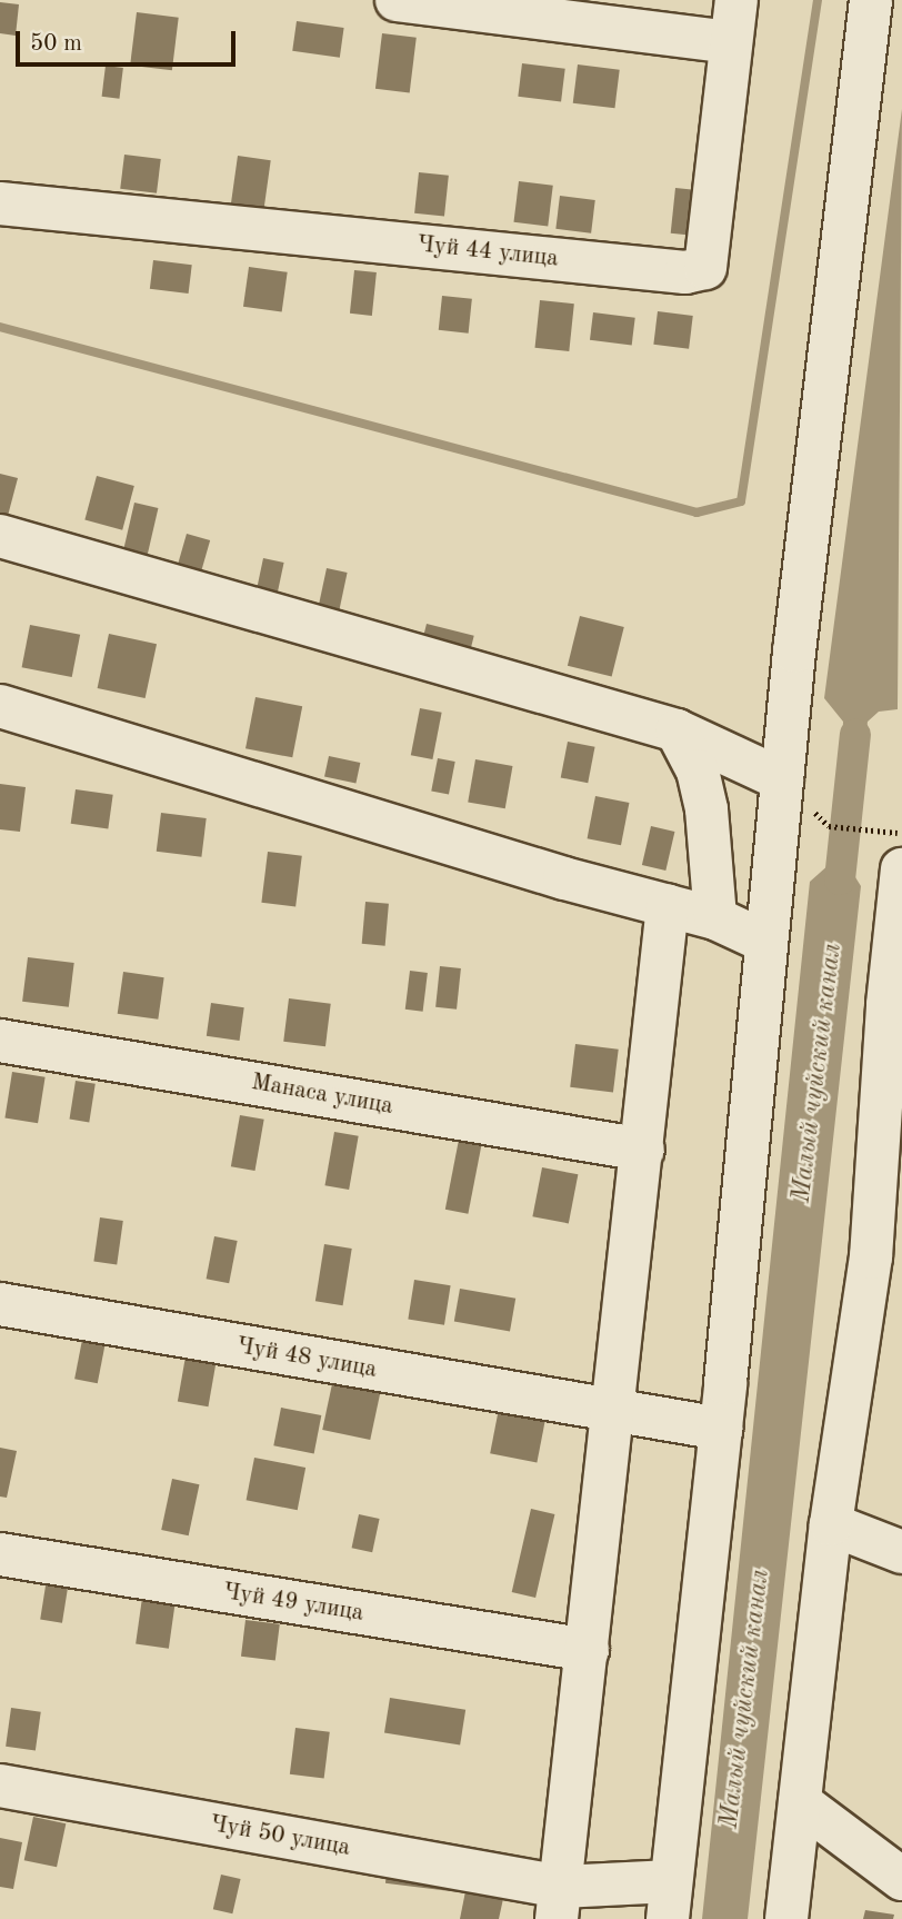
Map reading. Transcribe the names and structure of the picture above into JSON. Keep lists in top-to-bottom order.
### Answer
{
  "streets": {
    "street": [
      "Чуй 44 улица",
      "Манаса улица",
      "Чуй 48 улица",
      "Чуй 49 улица",
      "Чуй 50 улица"
    ]
  },
  "water": ["Малый чуйский канал"],
  "scale_bar": "50 m"
}
